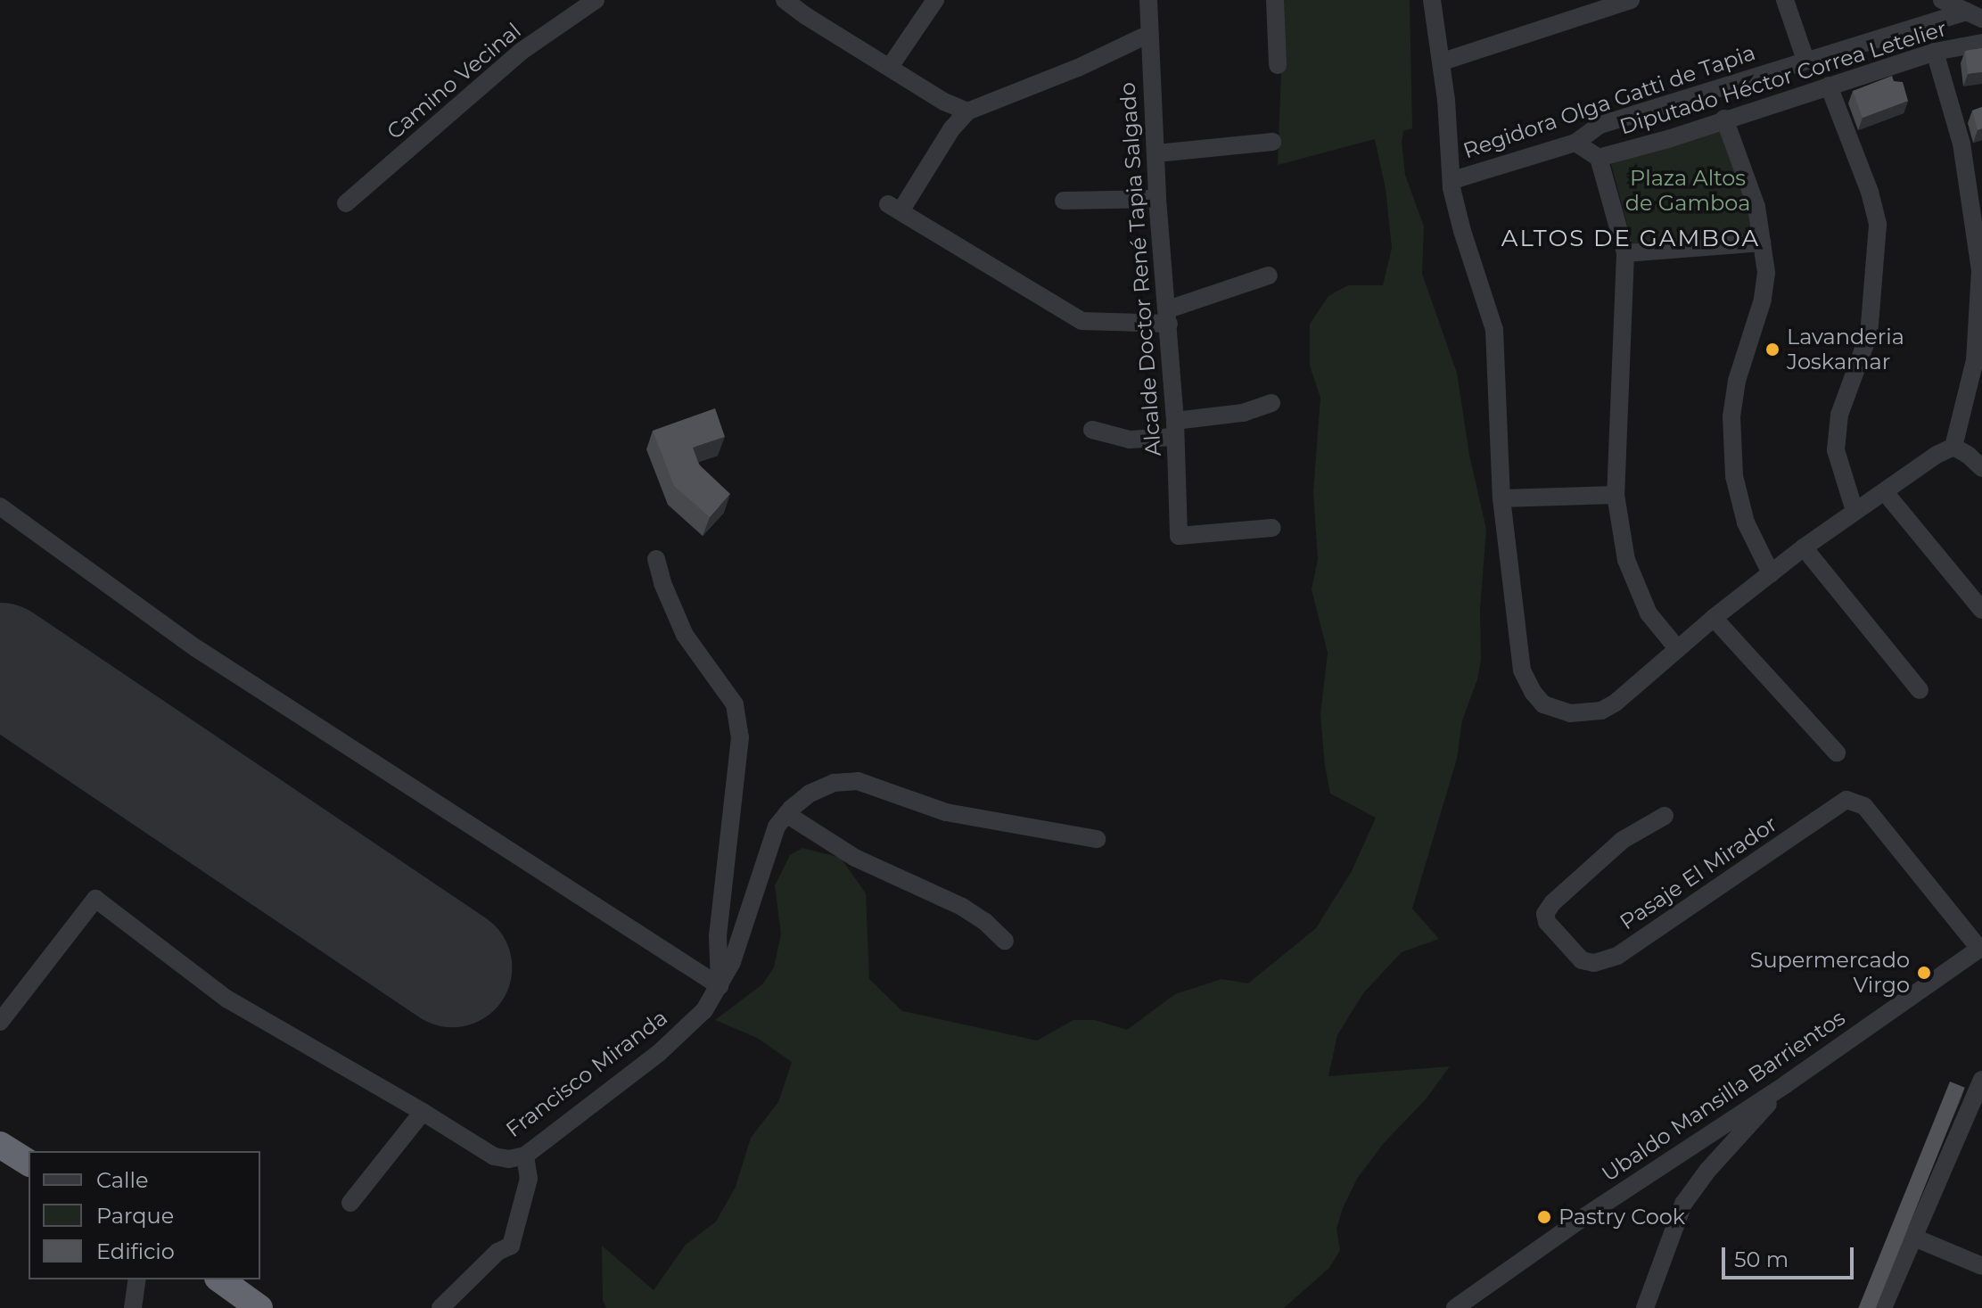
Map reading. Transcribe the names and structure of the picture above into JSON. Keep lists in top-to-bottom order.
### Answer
{
  "streets": {
    "street": [
      "Diputado Héctor Correa Letelier",
      "Camino Vecinal",
      "Regidora Olga Gatti de Tapia",
      "Alcalde Doctor René Tapia Salgado",
      "Pasaje El Mirador",
      "Francisco Miranda",
      "Ubaldo Mansilla Barrientos"
    ]
  },
  "crossings": [
    ["Diputado Héctor Correa Letelier", "Regidora Olga Gatti de Tapia"],
    ["Pasaje El Mirador", "Ubaldo Mansilla Barrientos"]
  ],
  "districts": ["ALTOS DE GAMBOA"],
  "parks": ["Plaza Altos de Gamboa"],
  "places": ["Lavanderia Joskamar", "Supermercado Virgo", "Pastry Cook"],
  "legend": ["Calle", "Parque", "Edificio"],
  "scale_bar": "50 m"
}
